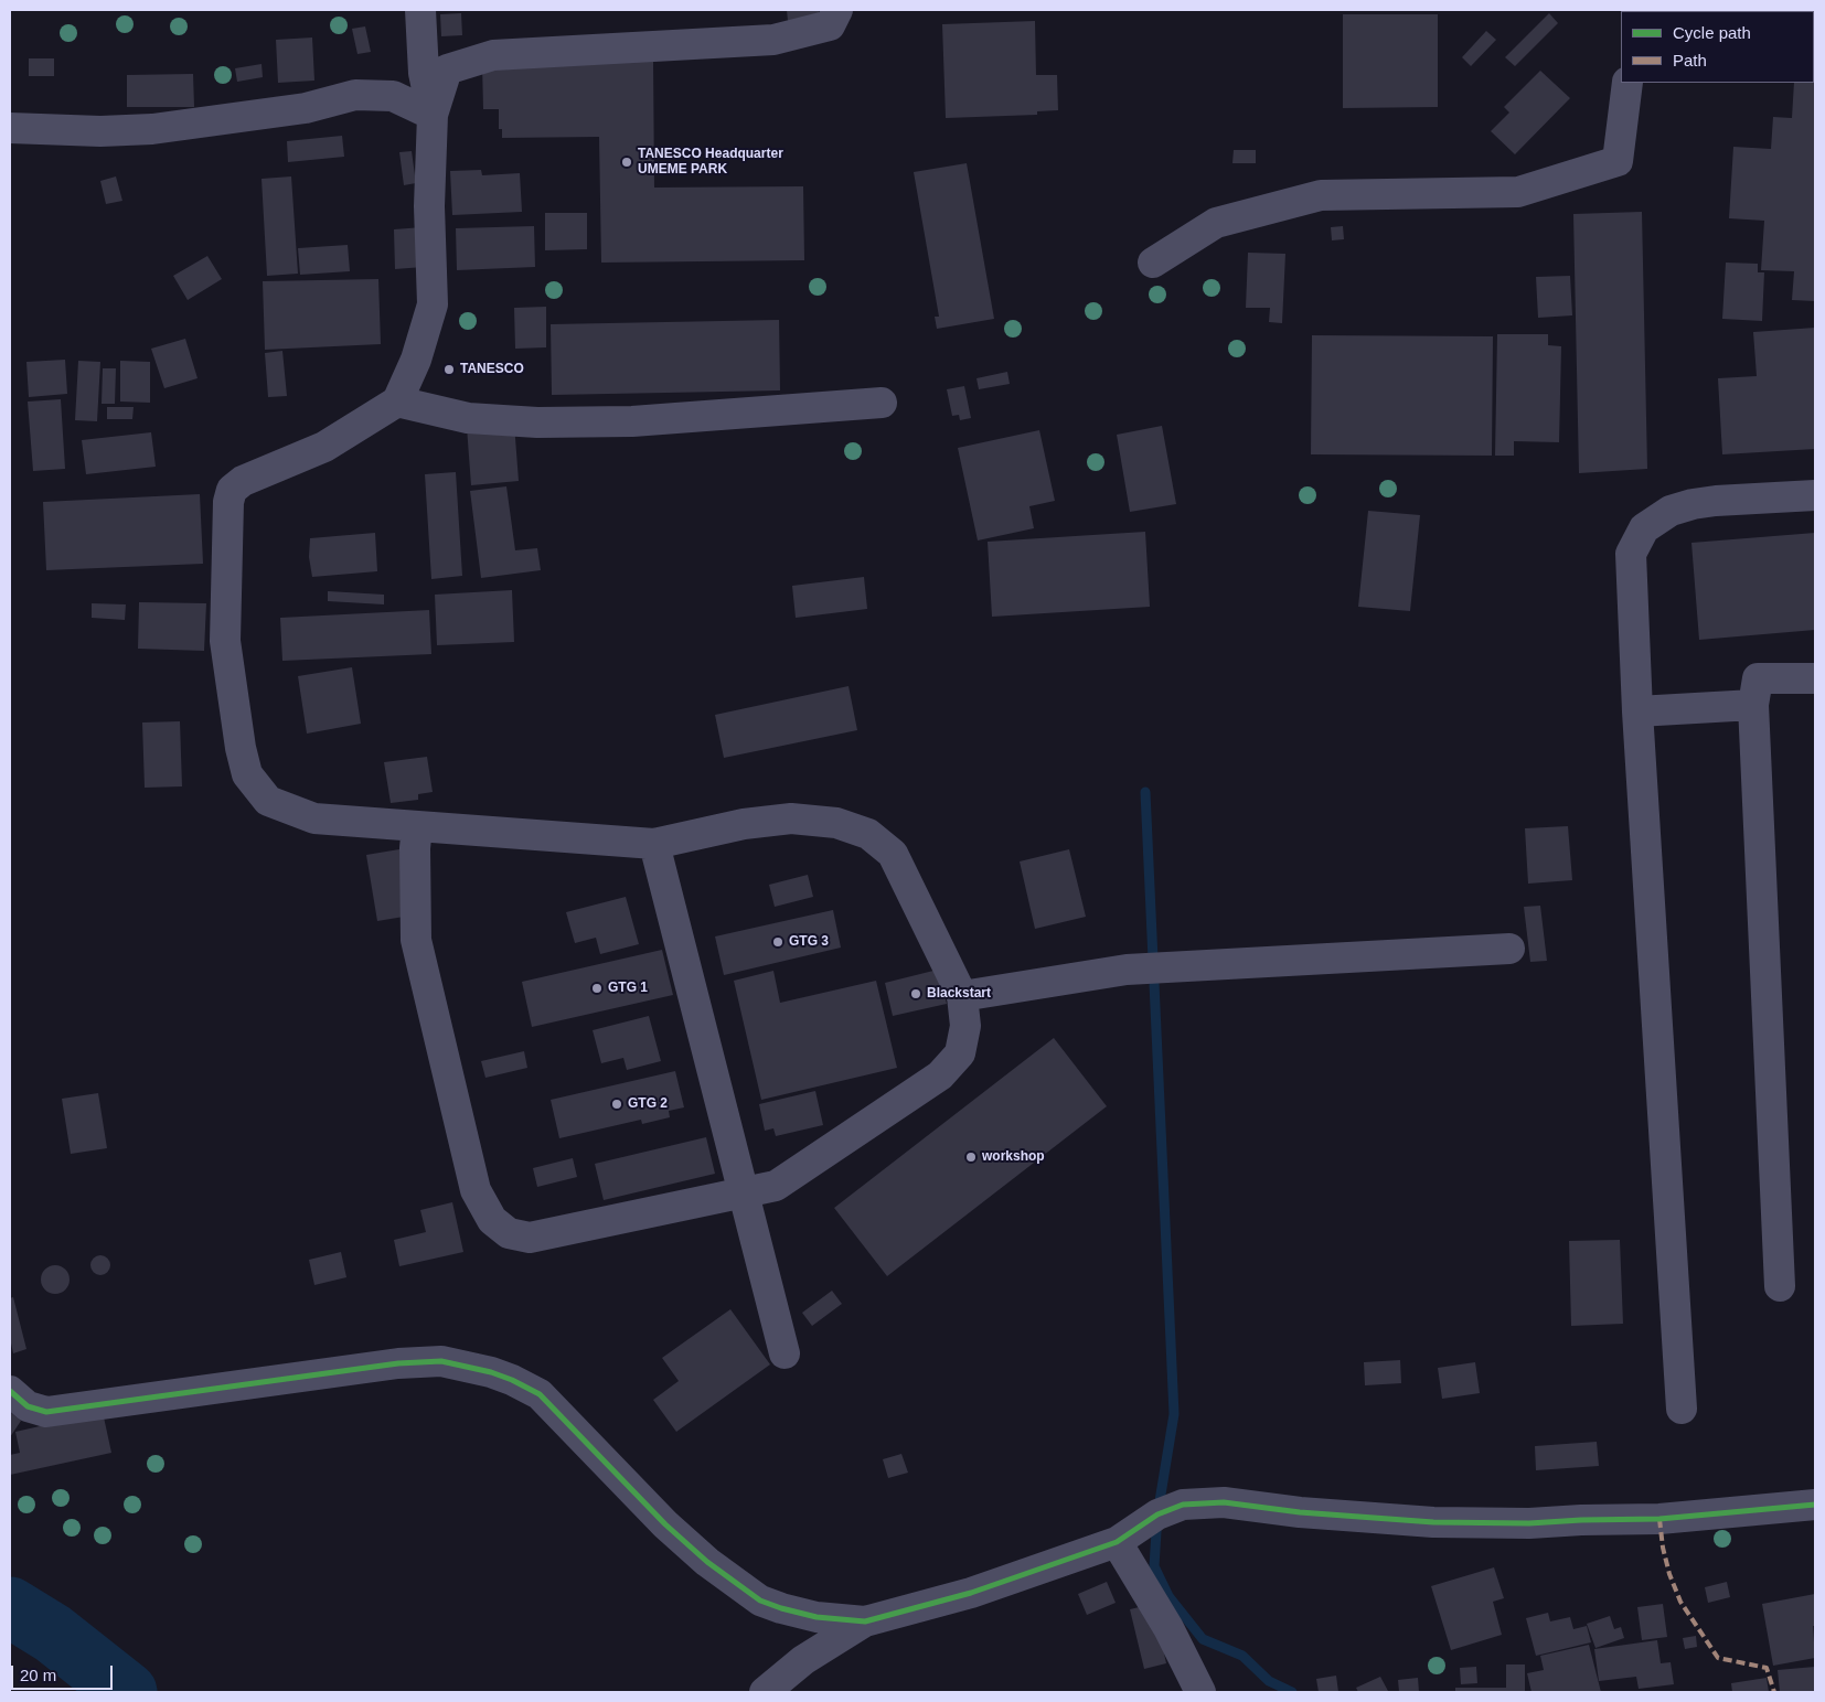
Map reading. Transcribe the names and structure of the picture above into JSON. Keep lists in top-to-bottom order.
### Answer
{
  "places": [
    "TANESCO Headquarter UMEME PARK",
    "TANESCO",
    "GTG 3",
    "GTG 1",
    "Blackstart",
    "GTG 2",
    "workshop"
  ],
  "legend": ["Cycle path", "Path"],
  "scale_bar": "20 m"
}
